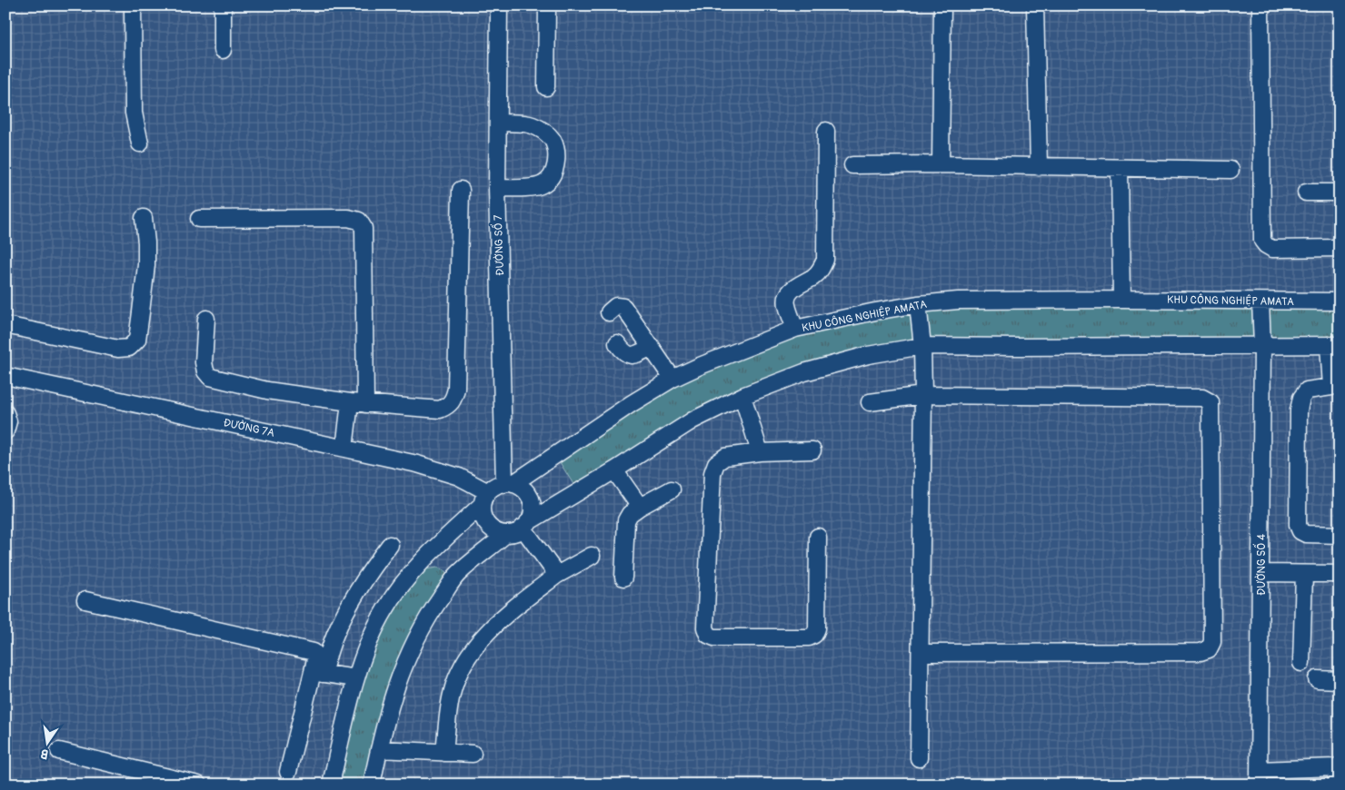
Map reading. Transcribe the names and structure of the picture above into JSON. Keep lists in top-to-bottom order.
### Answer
{
  "streets": {
    "street": [
      "ĐƯỜNG SỐ 7",
      "KHU CÔNG NGHIỆP AMATA",
      "ĐƯỜNG 7A",
      "ĐƯỜNG SỐ 4"
    ]
  },
  "crossings": [
    ["ĐƯỜNG SỐ 7", "KHU CÔNG NGHIỆP AMATA"],
    ["ĐƯỜNG SỐ 7", "ĐƯỜNG 7A"],
    ["KHU CÔNG NGHIỆP AMATA", "ĐƯỜNG 7A"],
    ["KHU CÔNG NGHIỆP AMATA", "ĐƯỜNG SỐ 4"]
  ],
  "north": "bottom"
}
